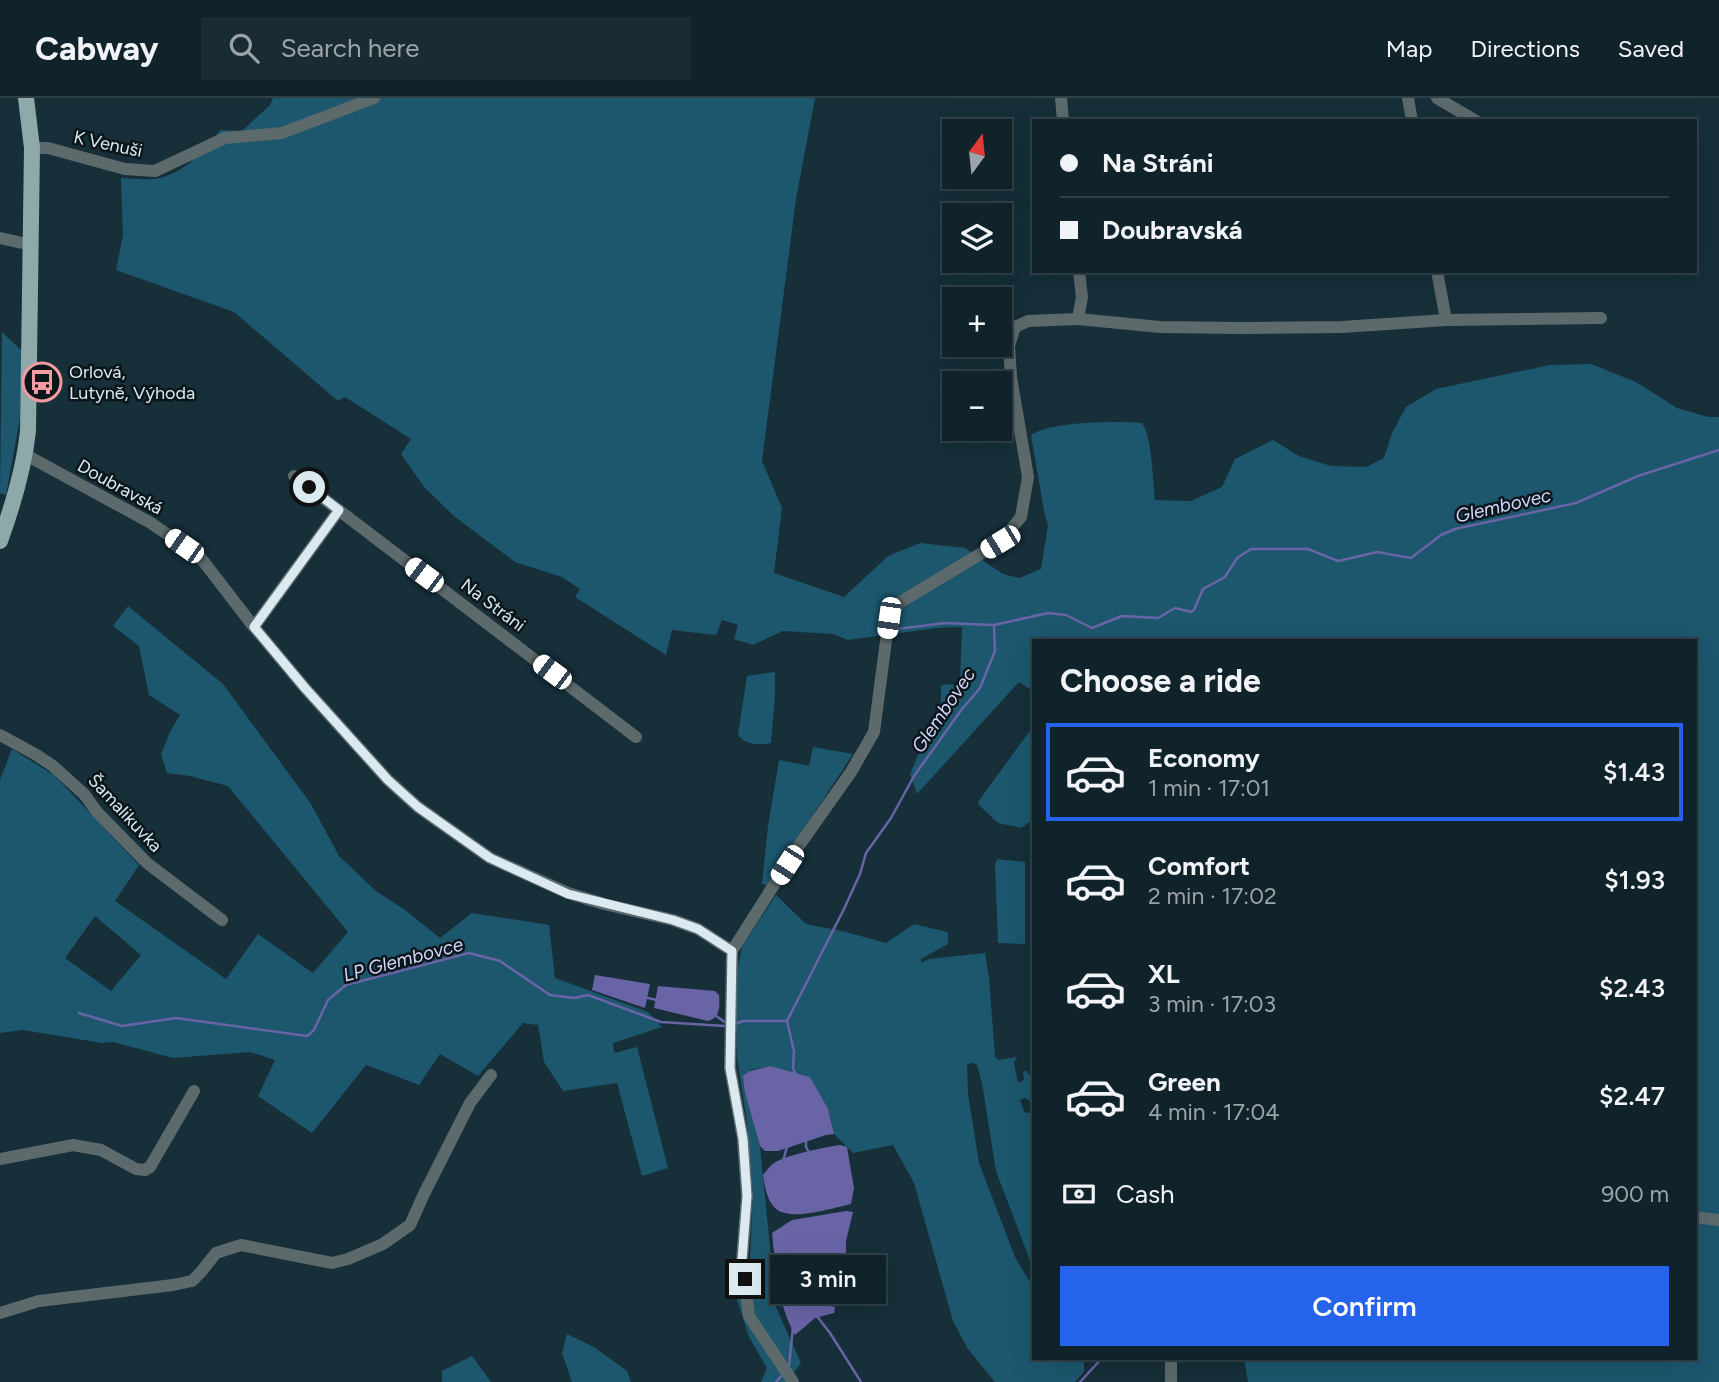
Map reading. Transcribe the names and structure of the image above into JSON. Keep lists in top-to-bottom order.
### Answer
{
  "streets": {
    "street": [
      "K Venuši",
      "Doubravská",
      "Na Stráni",
      "Šamalikuvka"
    ]
  },
  "water": ["Glembovec", "LP Glembovce"],
  "places": {
    "bus stop": ["Orlová, Lutyně, Výhoda"]
  },
  "north": "top",
  "page": {
    "header": "Cabway",
    "search": "Search here",
    "nav": ["Map", "Directions", "Saved"],
    "map_buttons": ["+", "−"],
    "banner": ["Na Stráni", "Doubravská"],
    "heading": "Choose a ride",
    "list": [
      {
        "name": "Economy",
        "note": "1 min · 17:01",
        "value": "$1.43"
      },
      {
        "name": "Comfort",
        "note": "2 min · 17:02",
        "value": "$1.93"
      },
      {
        "name": "XL",
        "note": "3 min · 17:03",
        "value": "$2.43"
      },
      {
        "name": "Green",
        "note": "4 min · 17:04",
        "value": "$2.47"
      }
    ],
    "pay": ["Cash", "900 m"],
    "buttons": "Confirm",
    "bubble": "3 min"
  }
}
